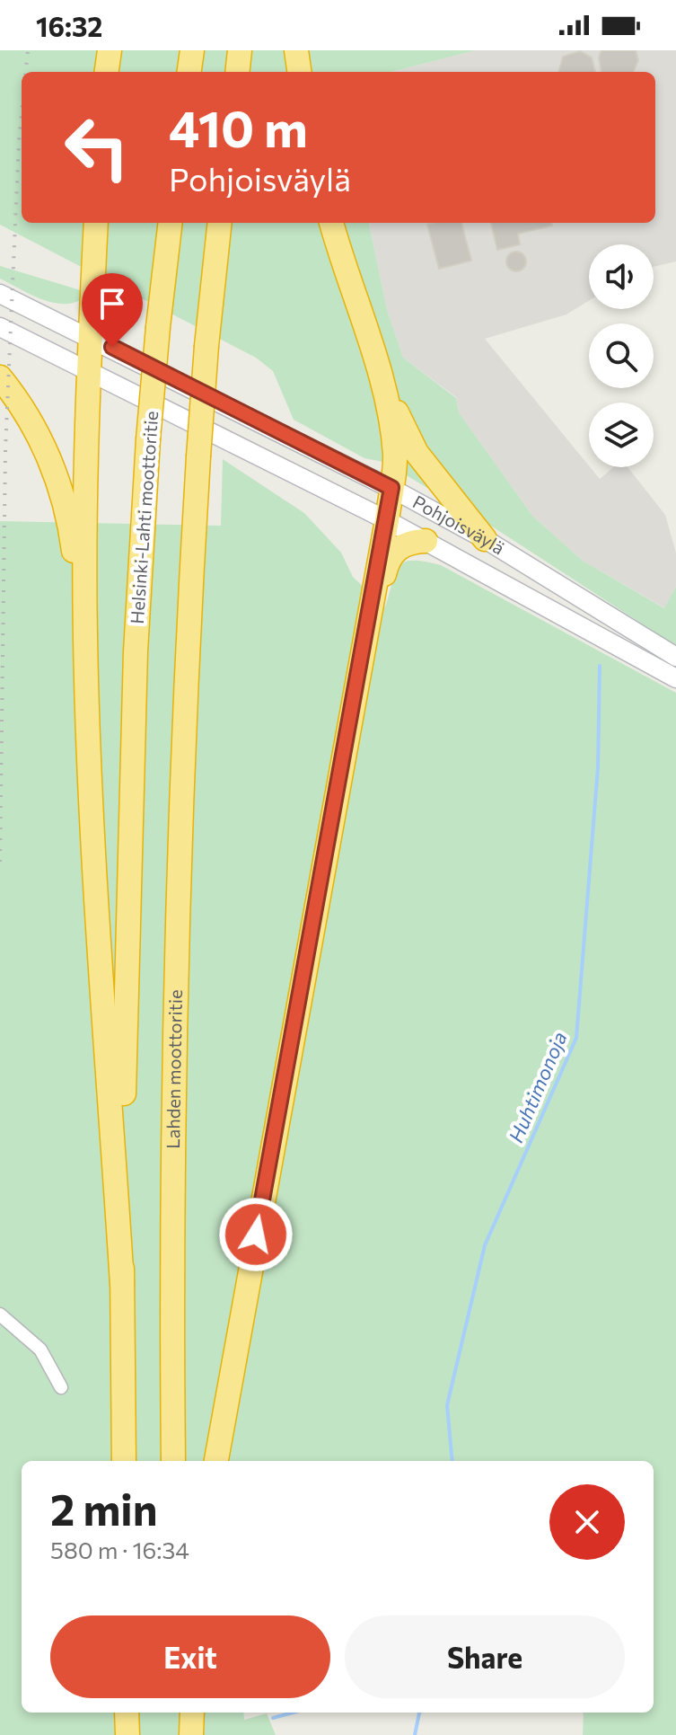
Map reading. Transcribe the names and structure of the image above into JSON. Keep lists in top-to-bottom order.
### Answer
{
  "streets": {
    "highway": ["Helsinki-Lahti moottoritie", "Lahden moottoritie"],
    "main road": ["Pohjoisväylä"]
  },
  "water": ["Huhtimonoja"],
  "page": {
    "status": "16:32",
    "turn": ["410 m", "Pohjoisväylä"],
    "heading": ["2 min", "580 m · 16:34"],
    "buttons": ["Exit", "Share"]
  }
}
